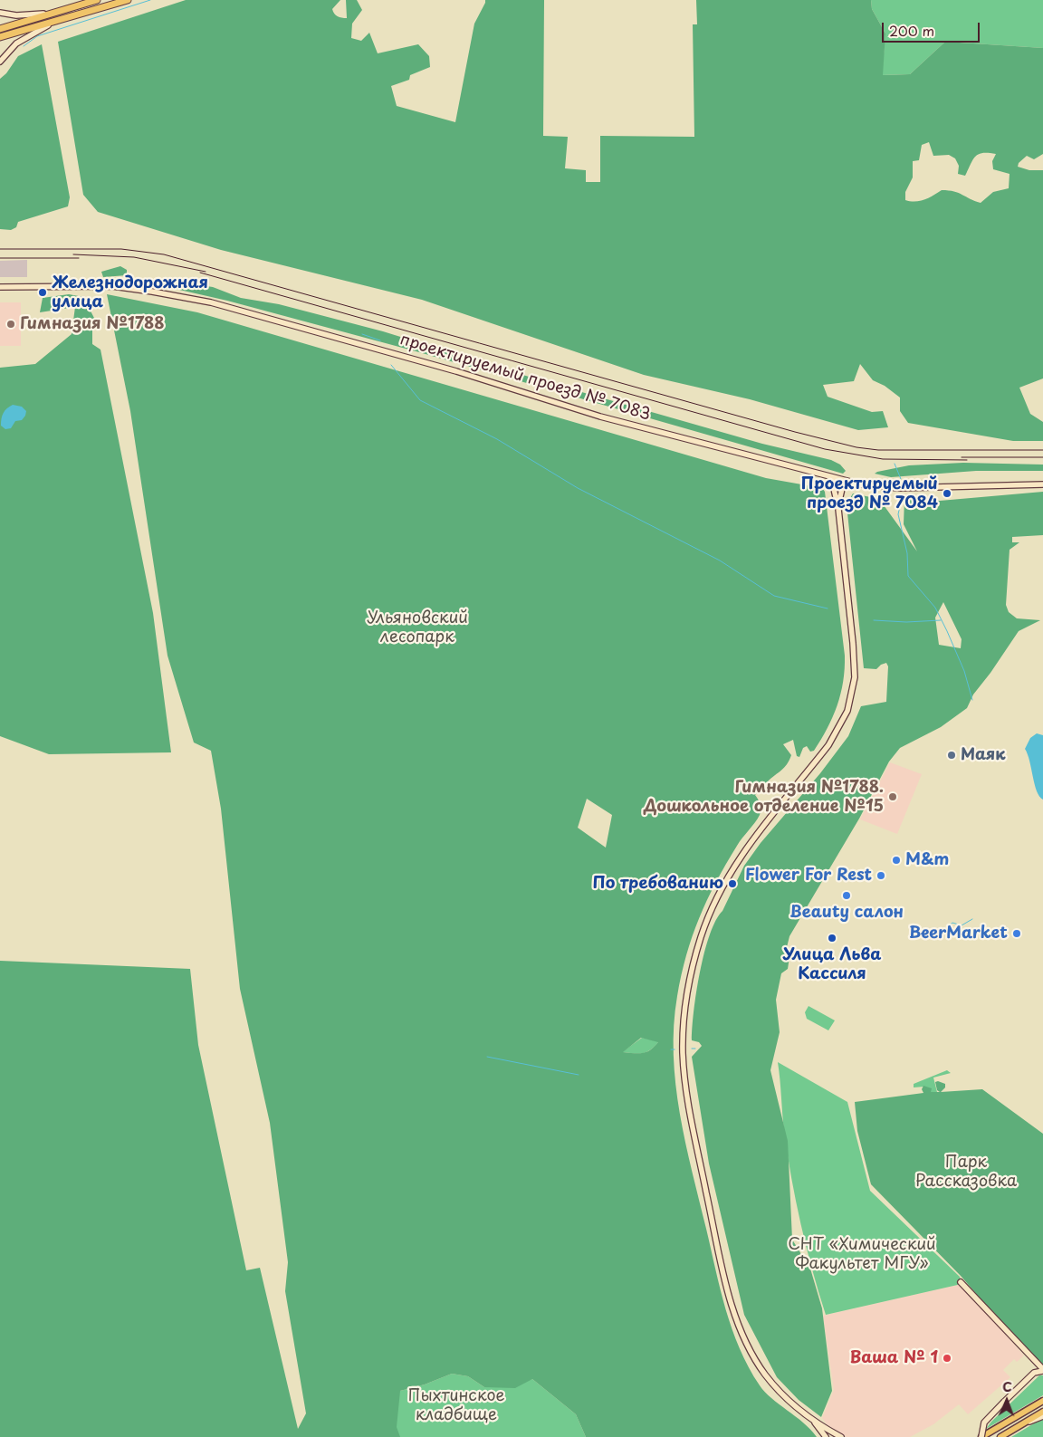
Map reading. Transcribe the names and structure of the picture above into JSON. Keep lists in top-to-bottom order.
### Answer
{
  "streets": {
    "street": ["проектируемый проезд № 7083"]
  },
  "parks": [
    "Ульяновский лесопарк",
    "Парк Рассказовка",
    "СНТ «Химический Факультет МГУ»",
    "Пыхтинское кладбище"
  ],
  "places": [
    "Железнодорожная улица",
    "Гимназия №1788",
    "Проектируемый проезд № 7084",
    "Маяк",
    "Гимназия №1788. Дошкольное отделение №15",
    "M&m",
    "Flower For Rest",
    "По требованию",
    "Beauty салон",
    "BeerMarket",
    "Улица Льва Кассиля",
    "Ваша № 1"
  ],
  "scale_bar": "200 m",
  "north": "top"
}
